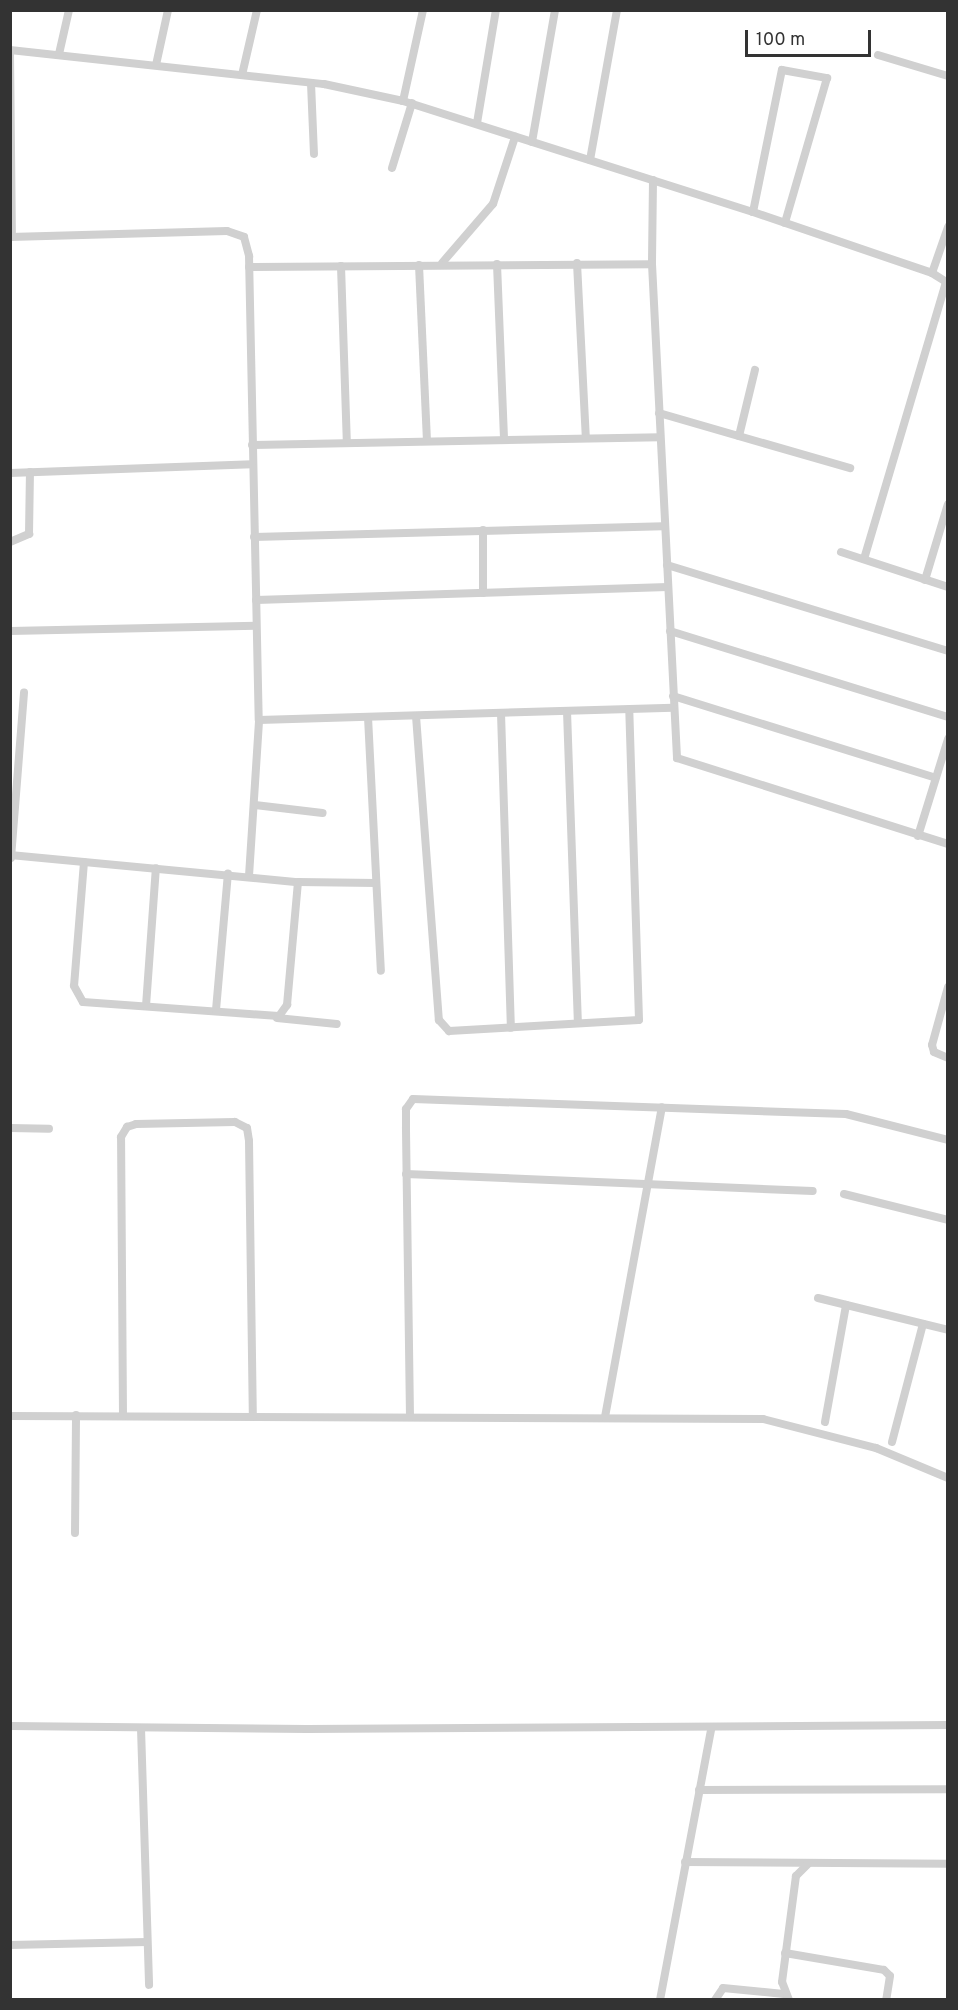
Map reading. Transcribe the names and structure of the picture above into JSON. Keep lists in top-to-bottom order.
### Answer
{
  "scale_bar": "100 m"
}
